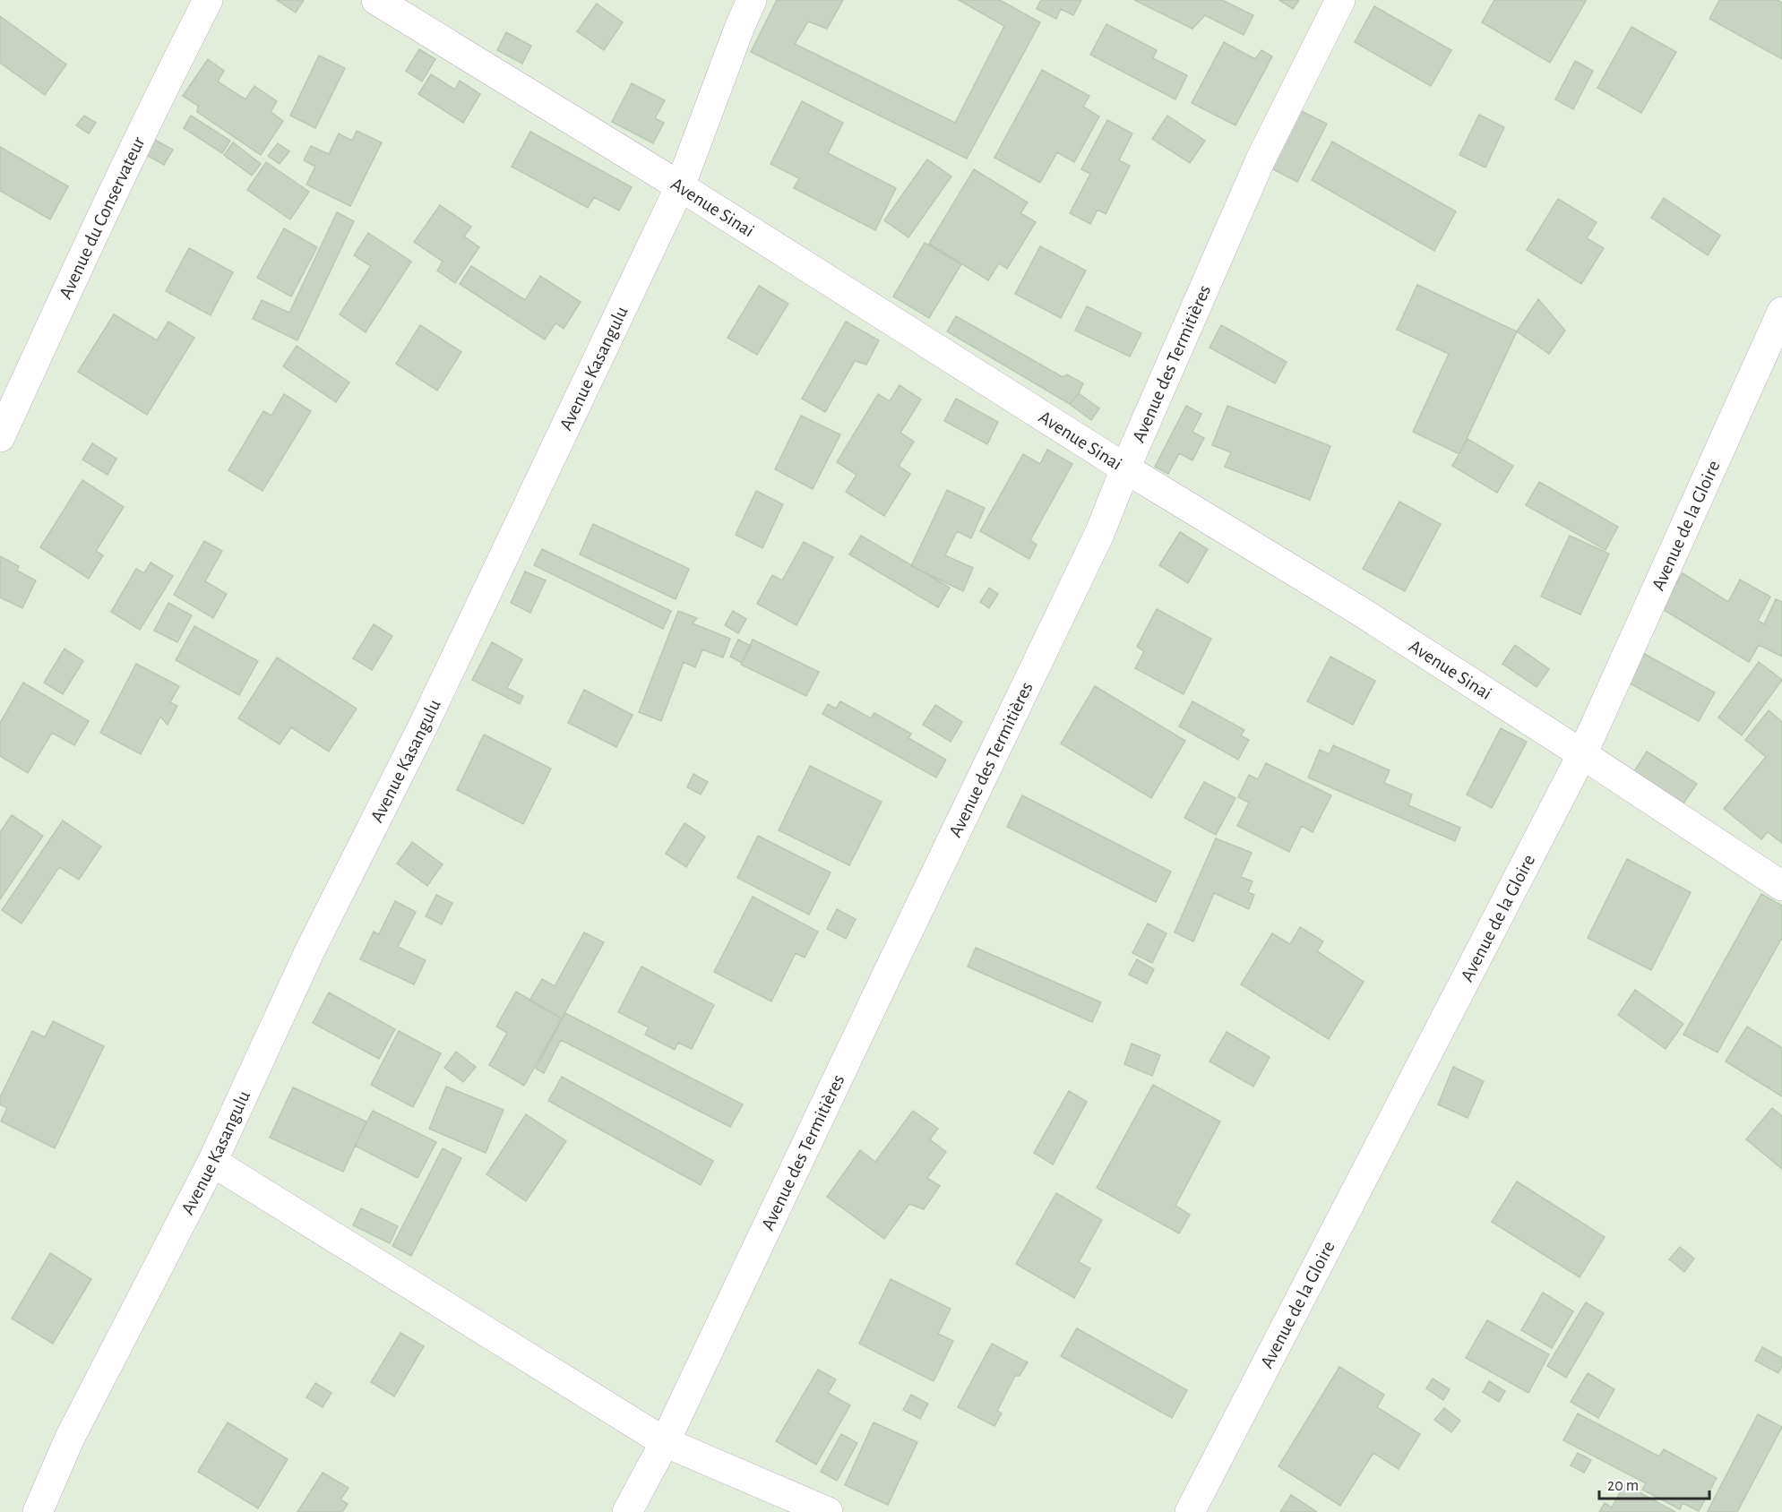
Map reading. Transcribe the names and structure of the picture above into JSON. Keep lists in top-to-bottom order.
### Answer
{
  "streets": {
    "street": [
      "Avenue Sinai",
      "Avenue du Conservateur",
      "Avenue des Termitières",
      "Avenue Kasangulu",
      "Avenue de la Gloire"
    ]
  },
  "crossings": [
    ["Avenue Sinai", "Avenue des Termitières"],
    ["Avenue Sinai", "Avenue Kasangulu"],
    ["Avenue Sinai", "Avenue de la Gloire"]
  ],
  "scale_bar": "20 m"
}
